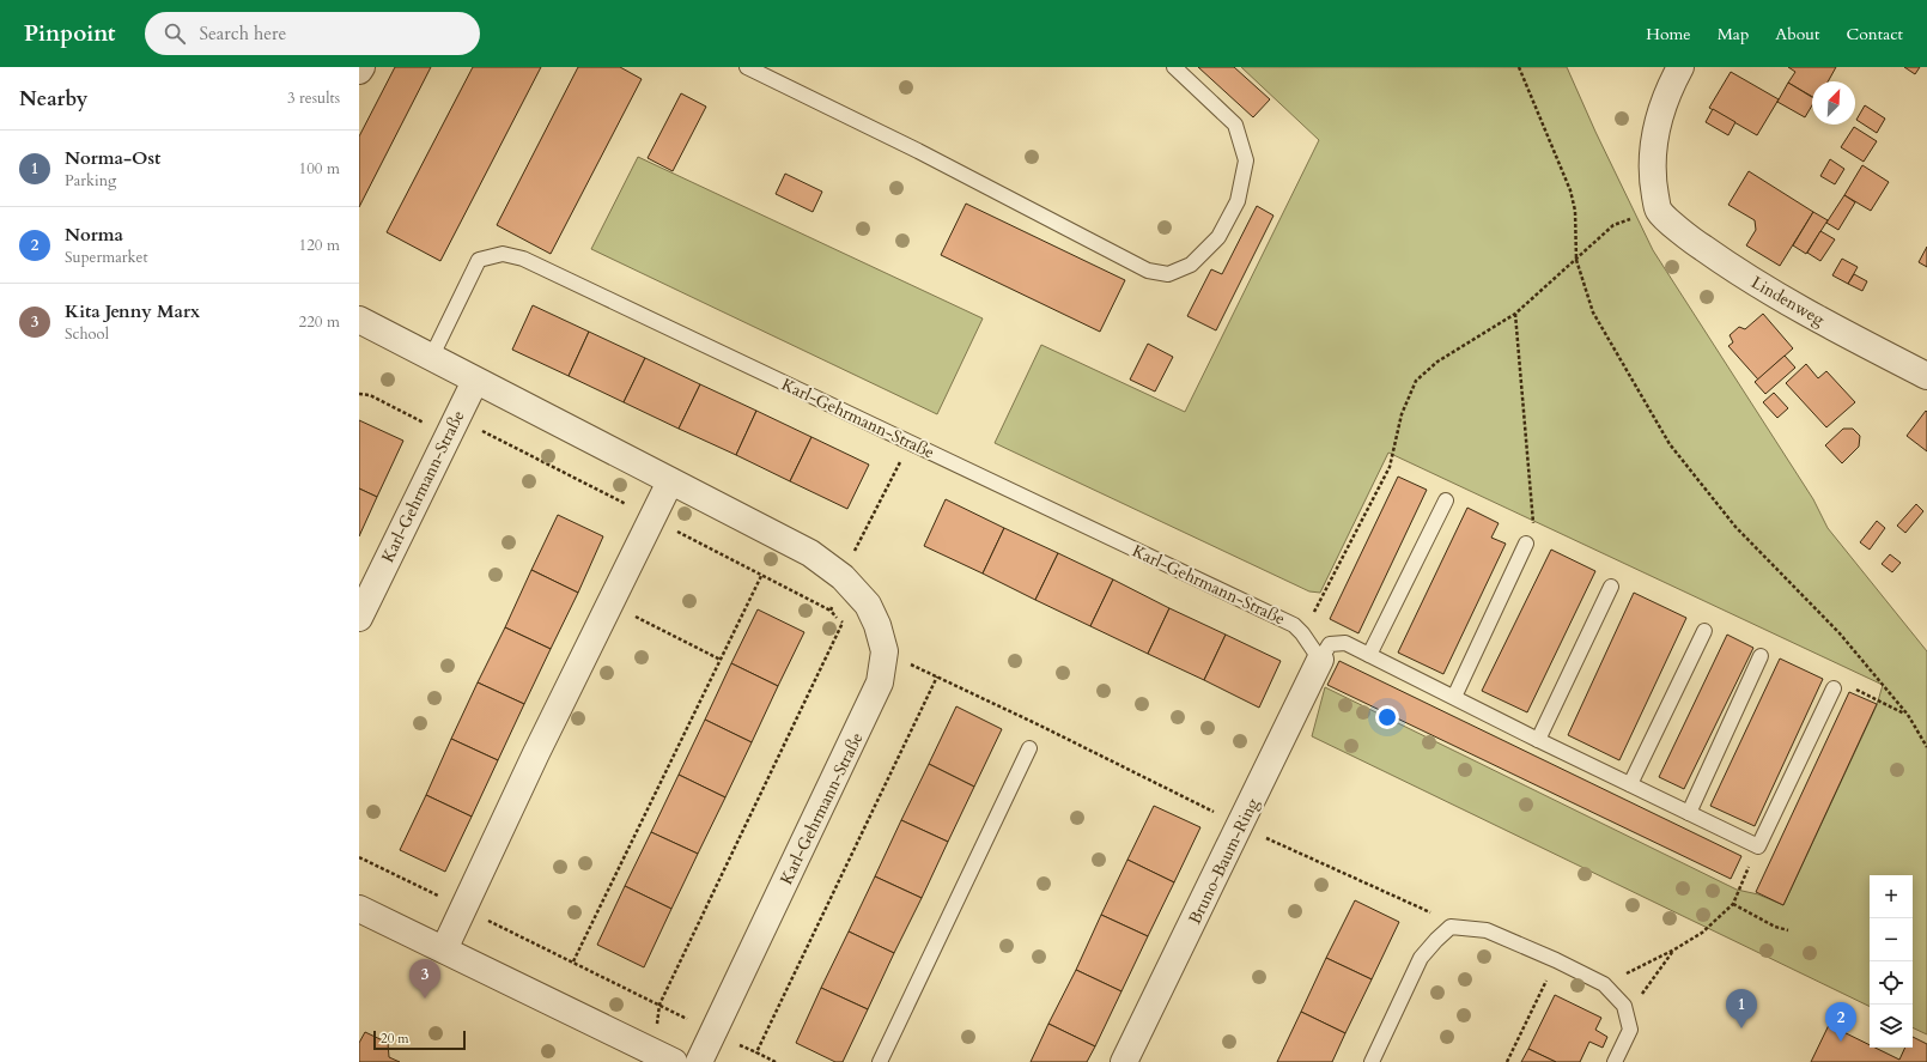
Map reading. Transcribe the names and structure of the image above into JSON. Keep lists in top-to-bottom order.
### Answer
{
  "streets": {
    "street": ["Lindenweg", "Karl-Gehrmann-Straße", "Bruno-Baum-Ring"]
  },
  "crossings": [
    ["Karl-Gehrmann-Straße", "Bruno-Baum-Ring"]
  ],
  "scale_bar": "20 m",
  "north": "top right",
  "page": {
    "header": "Pinpoint",
    "search": "Search here",
    "nav": [
      "Home",
      "Map",
      "About",
      "Contact"
    ],
    "heading": ["Nearby", "3 results"],
    "list": [
      {
        "mark": "1",
        "name": "Norma-Ost",
        "note": "Parking",
        "value": "100 m"
      },
      {
        "mark": "2",
        "name": "Norma",
        "note": "Supermarket",
        "value": "120 m"
      },
      {
        "mark": "3",
        "name": "Kita Jenny Marx",
        "note": "School",
        "value": "220 m"
      }
    ],
    "map_buttons": ["+", "−"],
    "pins": ["3", "1", "2"],
    "scale": "20 m"
  }
}
